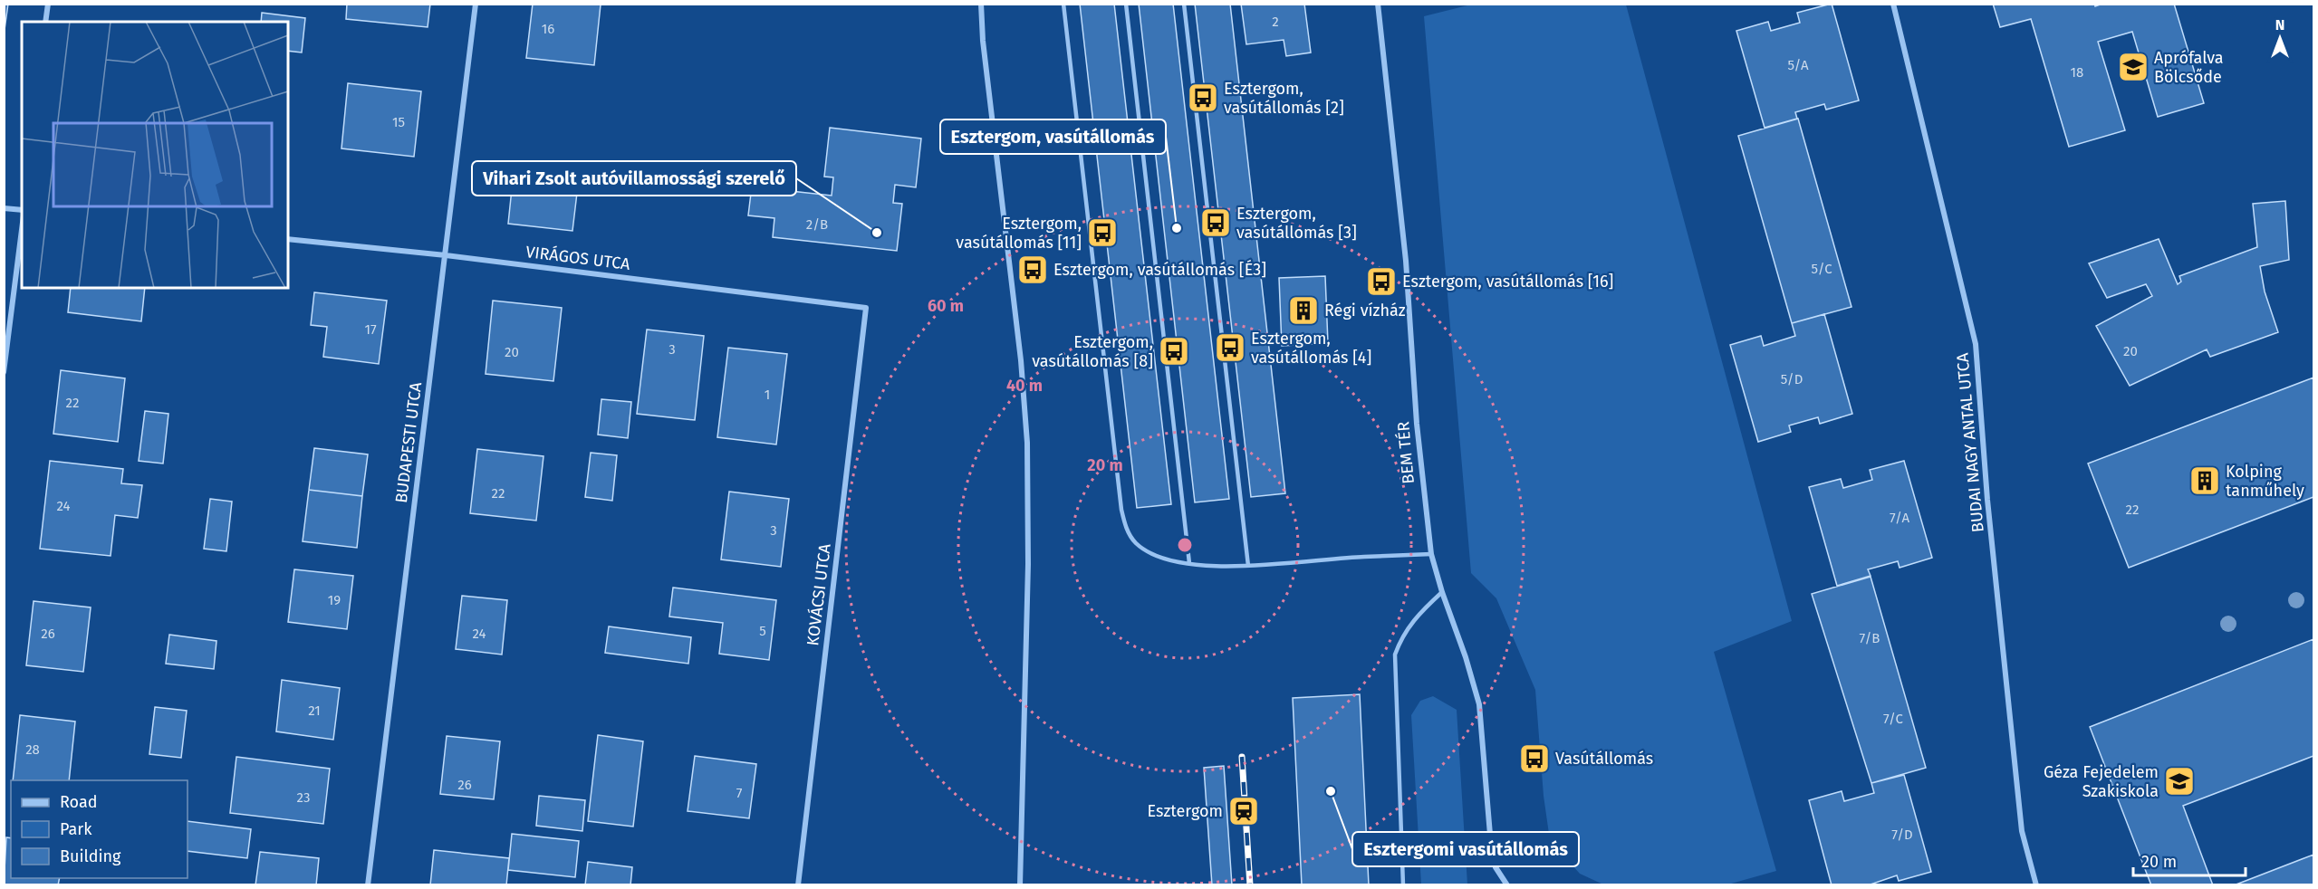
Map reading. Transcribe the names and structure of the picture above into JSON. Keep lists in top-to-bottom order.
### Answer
{
  "streets": {
    "street": [
      "VIRÁGOS UTCA",
      "BUDAPESTI UTCA",
      "BUDAI NAGY ANTAL UTCA",
      "BEM TÉR",
      "KOVÁCSI UTCA"
    ]
  },
  "crossings": [
    ["VIRÁGOS UTCA", "BUDAPESTI UTCA"],
    ["VIRÁGOS UTCA", "KOVÁCSI UTCA"]
  ],
  "places": {
    "school or university": ["Aprófalva Bölcsőde", "Géza Fejedelem Szakiskola"],
    "bus stop": [
      "Esztergom, vasútállomás [2]",
      "Esztergom, vasútállomás [3]",
      "Esztergom, vasútállomás [11]",
      "Esztergom, vasútállomás [É3]",
      "Esztergom, vasútállomás [16]",
      "Esztergom, vasútállomás [4]",
      "Esztergom, vasútállomás [8]",
      "Vasútállomás"
    ],
    "other": ["Esztergom, vasútállomás", "Vihari Zsolt autóvillamossági szerelő", "Esztergomi vasútállomás"],
    "building": ["Régi vízház", "Kolping tanműhely"],
    "station": ["Esztergom"]
  },
  "house_numbers": [
    "2",
    "16",
    "5/A",
    "18",
    "15",
    "2/B",
    "5/C",
    "17",
    "3",
    "20",
    "20",
    "5/D",
    "1",
    "22",
    "22",
    "24",
    "22",
    "7/A",
    "3",
    "19",
    "5",
    "26",
    "24",
    "7/B",
    "21",
    "7/C",
    "28",
    "26",
    "7",
    "23",
    "7/D"
  ],
  "legend": ["Road", "Park", "Building"],
  "scale_bar": "20 m",
  "north": "top",
  "rings": ["60 m", "40 m", "20 m"]
}
